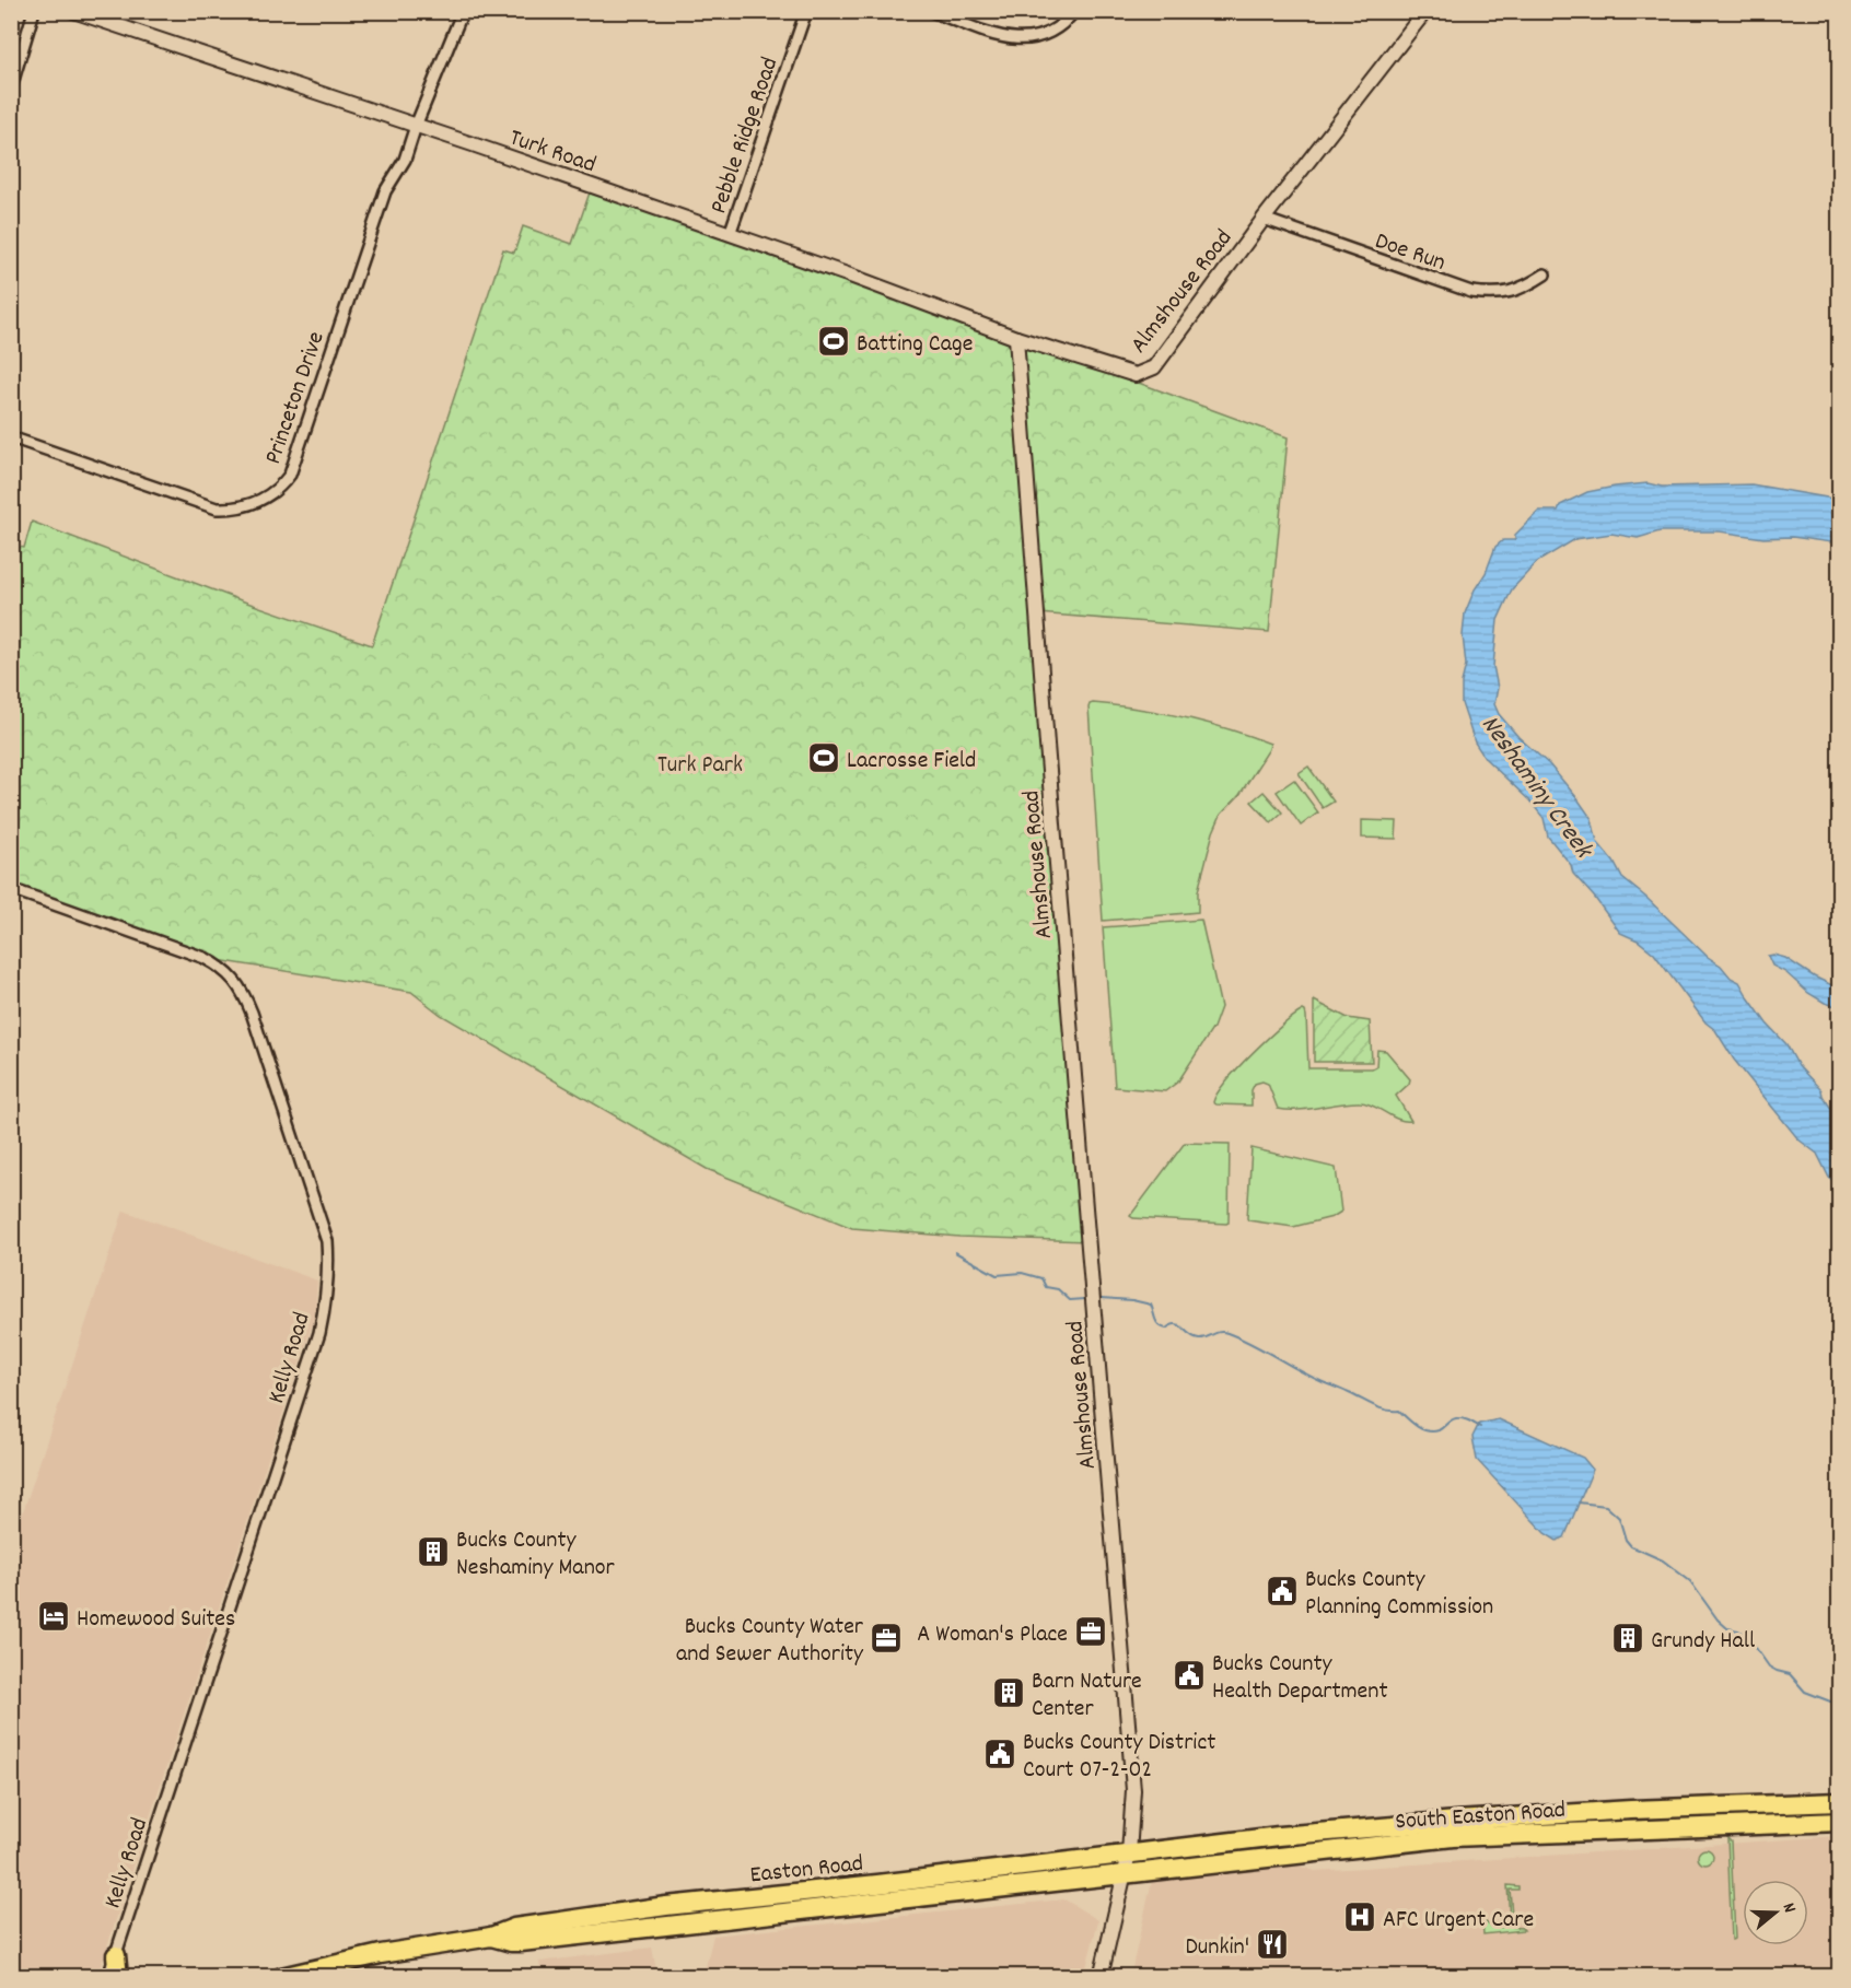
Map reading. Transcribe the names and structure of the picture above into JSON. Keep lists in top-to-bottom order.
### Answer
{
  "streets": {
    "highway": ["South Easton Road", "Easton Road"],
    "street": [
      "Pebble Ridge Road",
      "Turk Road",
      "Doe Run",
      "Almshouse Road",
      "Princeton Drive",
      "Kelly Road"
    ]
  },
  "crossings": [
    ["Pebble Ridge Road", "Turk Road"],
    ["Turk Road", "Almshouse Road"],
    ["Turk Road", "Princeton Drive"],
    ["Doe Run", "Almshouse Road"],
    ["Almshouse Road", "South Easton Road"],
    ["Almshouse Road", "Easton Road"],
    ["South Easton Road", "Easton Road"]
  ],
  "water": ["Neshaminy Creek"],
  "parks": ["Turk Park"],
  "places": {
    "sports": ["Batting Cage", "Lacrosse Field"],
    "building": ["Bucks County Neshaminy Manor", "Grundy Hall", "Barn Nature Center"],
    "public building": ["Bucks County Planning Commission", "Bucks County Health Department", "Bucks County District Court 07-2-02"],
    "hotel": ["Homewood Suites"],
    "office": ["A Woman's Place", "Bucks County Water and Sewer Authority"],
    "hospital": ["AFC Urgent Care"],
    "restaurant": ["Dunkin'"]
  },
  "north": "right"
}
